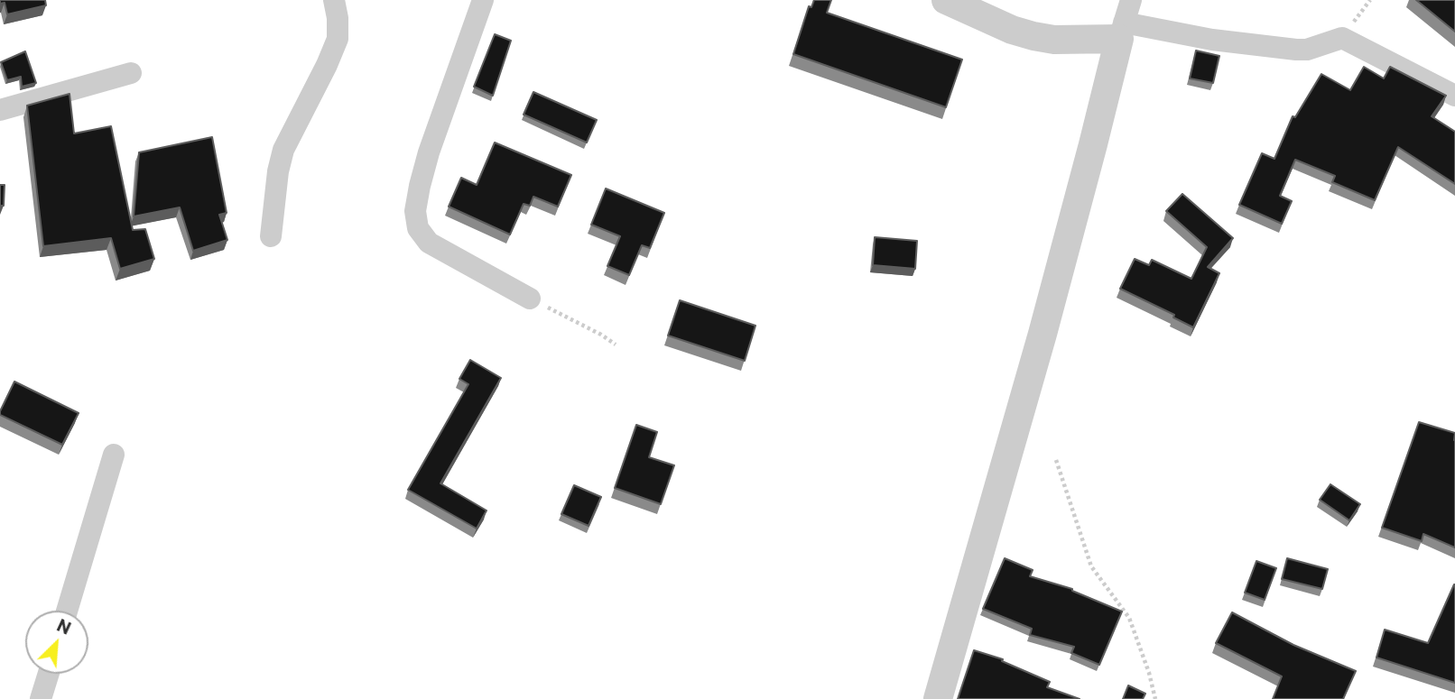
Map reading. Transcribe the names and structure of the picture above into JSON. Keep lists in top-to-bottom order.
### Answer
{
  "north": "top right"
}
